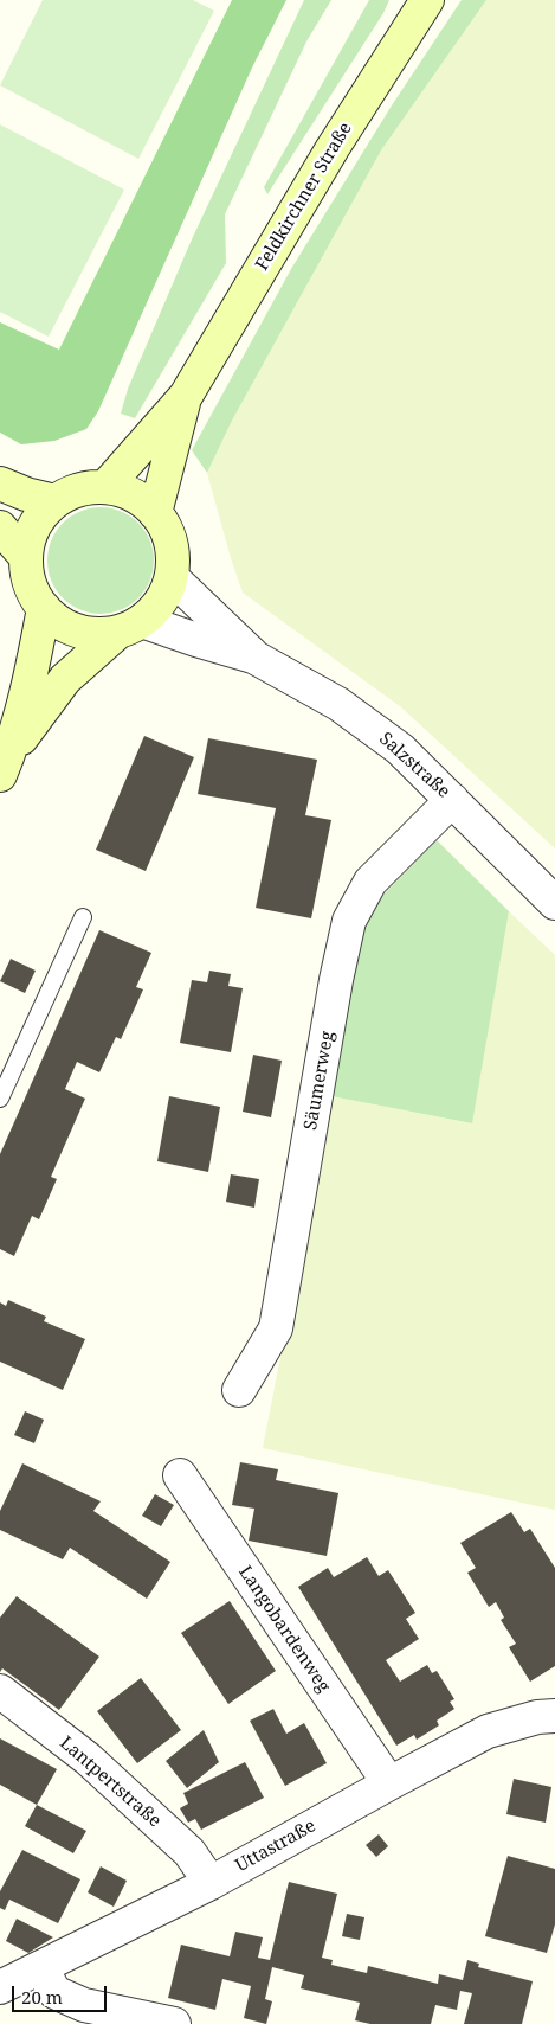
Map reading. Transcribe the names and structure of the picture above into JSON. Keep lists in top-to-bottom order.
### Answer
{
  "streets": {
    "main road": ["Feldkirchner Straße"],
    "street": [
      "Salzstraße",
      "Säumerweg",
      "Langobardenweg",
      "Lantpertstraße",
      "Uttastraße"
    ]
  },
  "crossings": [
    ["Feldkirchner Straße", "Salzstraße"],
    ["Salzstraße", "Säumerweg"],
    ["Langobardenweg", "Uttastraße"],
    ["Lantpertstraße", "Uttastraße"]
  ],
  "scale_bar": "20 m"
}
